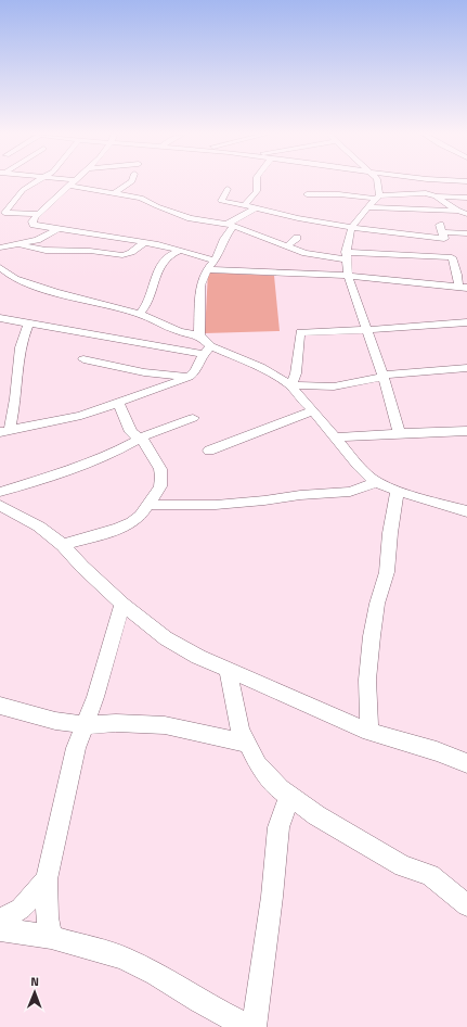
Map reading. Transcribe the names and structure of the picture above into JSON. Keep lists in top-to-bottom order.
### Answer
{
  "north": "top"
}
